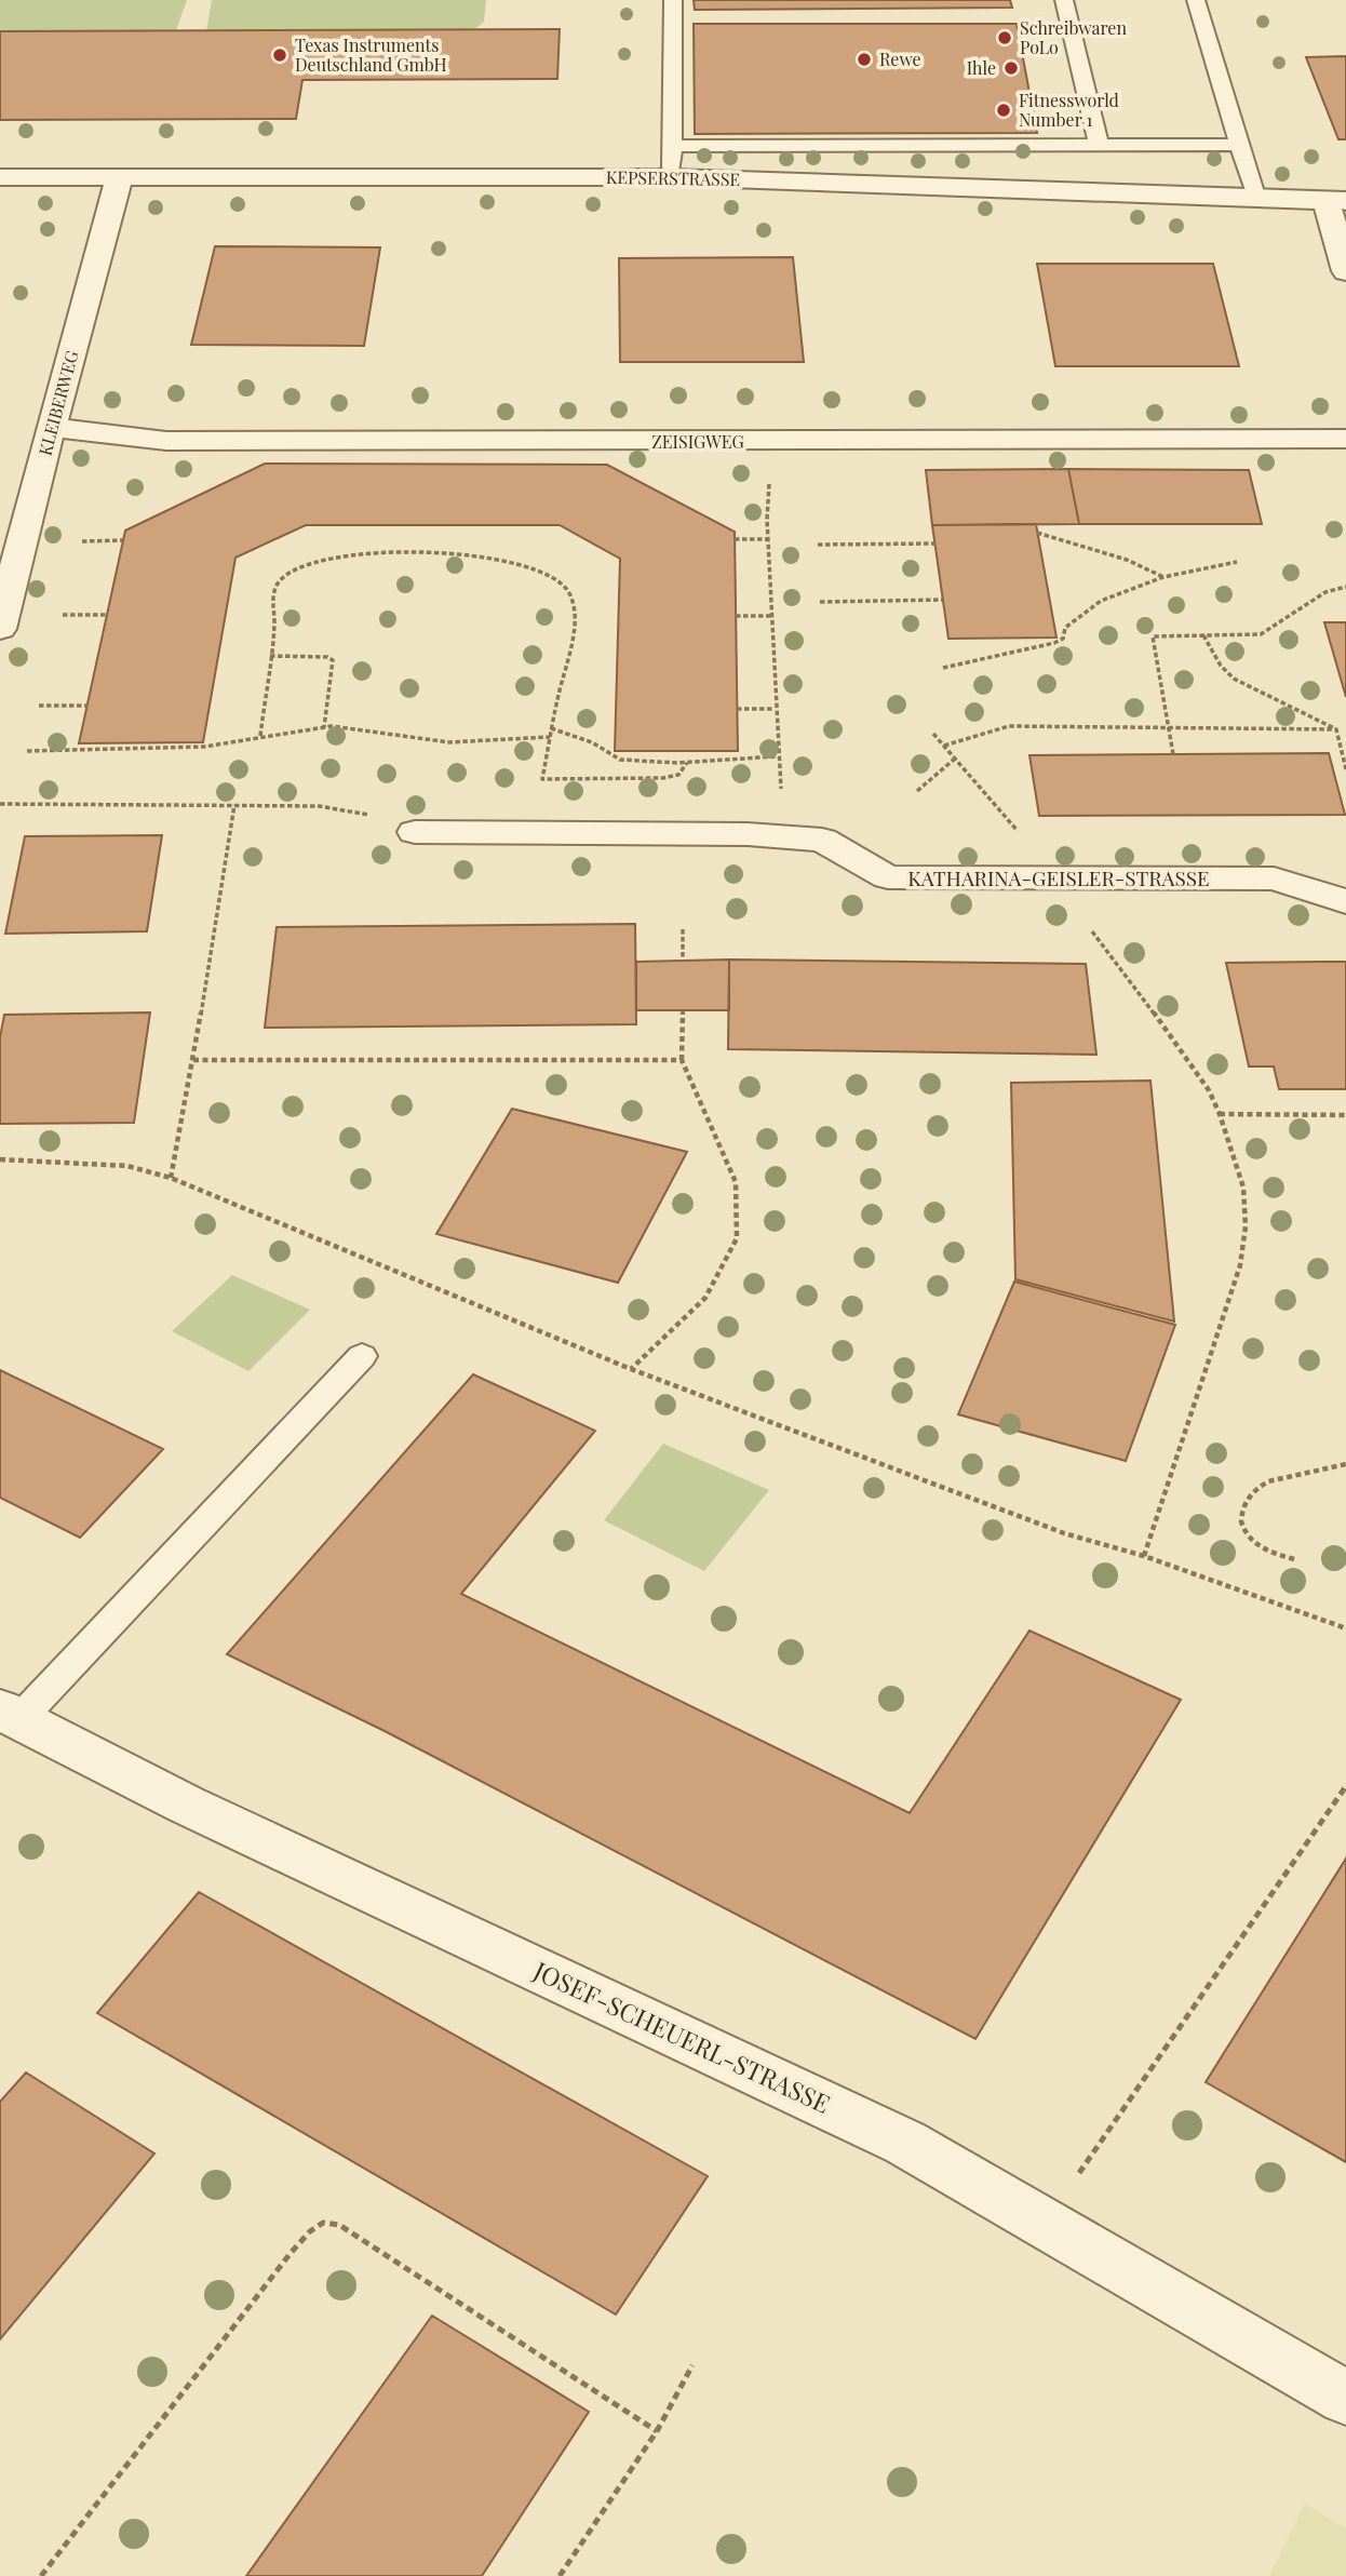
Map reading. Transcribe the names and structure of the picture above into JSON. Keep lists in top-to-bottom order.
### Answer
{
  "streets": {
    "street": [
      "KEPSERSTRASSE",
      "KLEIBERWEG",
      "ZEISIGWEG",
      "KATHARINA-GEISLER-STRASSE",
      "JOSEF-SCHEUERL-STRASSE"
    ]
  },
  "crossings": [
    ["KEPSERSTRASSE", "KLEIBERWEG"],
    ["KLEIBERWEG", "ZEISIGWEG"]
  ],
  "places": [
    "Schreibwaren PoLo",
    "Texas Instruments Deutschland GmbH",
    "Rewe",
    "Ihle",
    "Fitnessworld Number 1"
  ]
}
